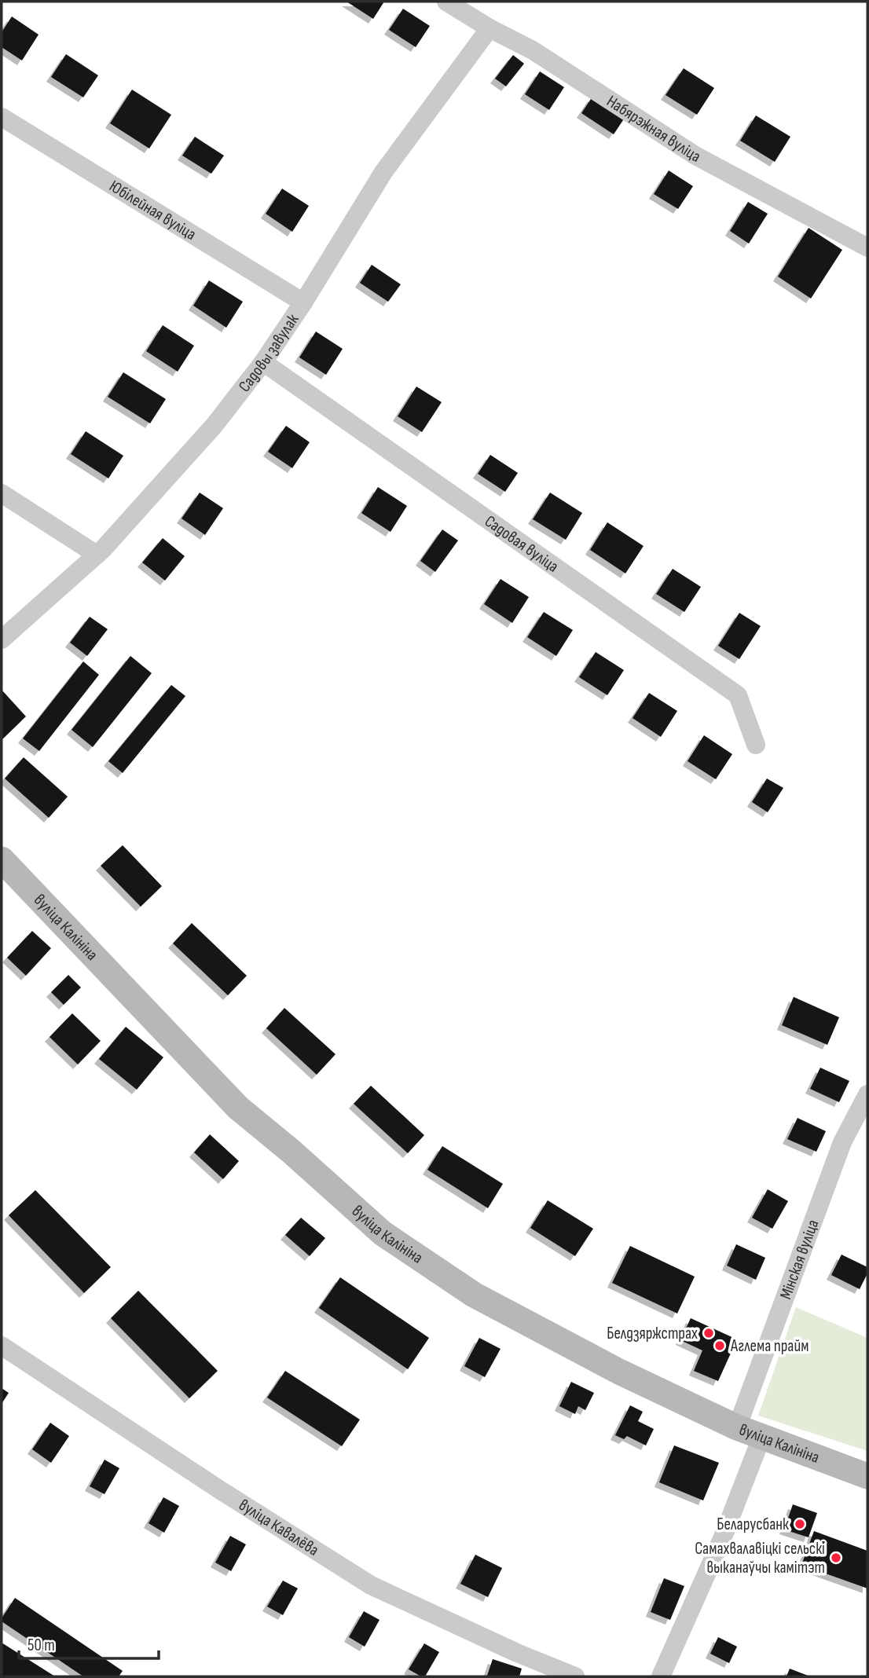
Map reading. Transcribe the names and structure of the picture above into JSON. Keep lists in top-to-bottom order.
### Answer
{
  "streets": {
    "street": [
      "Набярэжная вуліца",
      "Юбілейная вуліца",
      "Садовы завулак",
      "Садовая вуліца",
      "вуліца Калініна",
      "Мінская вуліца",
      "вуліца Кавалёва"
    ]
  },
  "crossings": [
    ["Набярэжная вуліца", "Садовы завулак"],
    ["Юбілейная вуліца", "Садовы завулак"],
    ["Садовы завулак", "Садовая вуліца"],
    ["вуліца Калініна", "Мінская вуліца"]
  ],
  "places": [
    "Белдзяржстрах",
    "Аглема прайм",
    "Беларусбанк",
    "Самахвалавіцкі сельскі выканаўчы камітэт"
  ],
  "scale_bar": "50 m"
}
